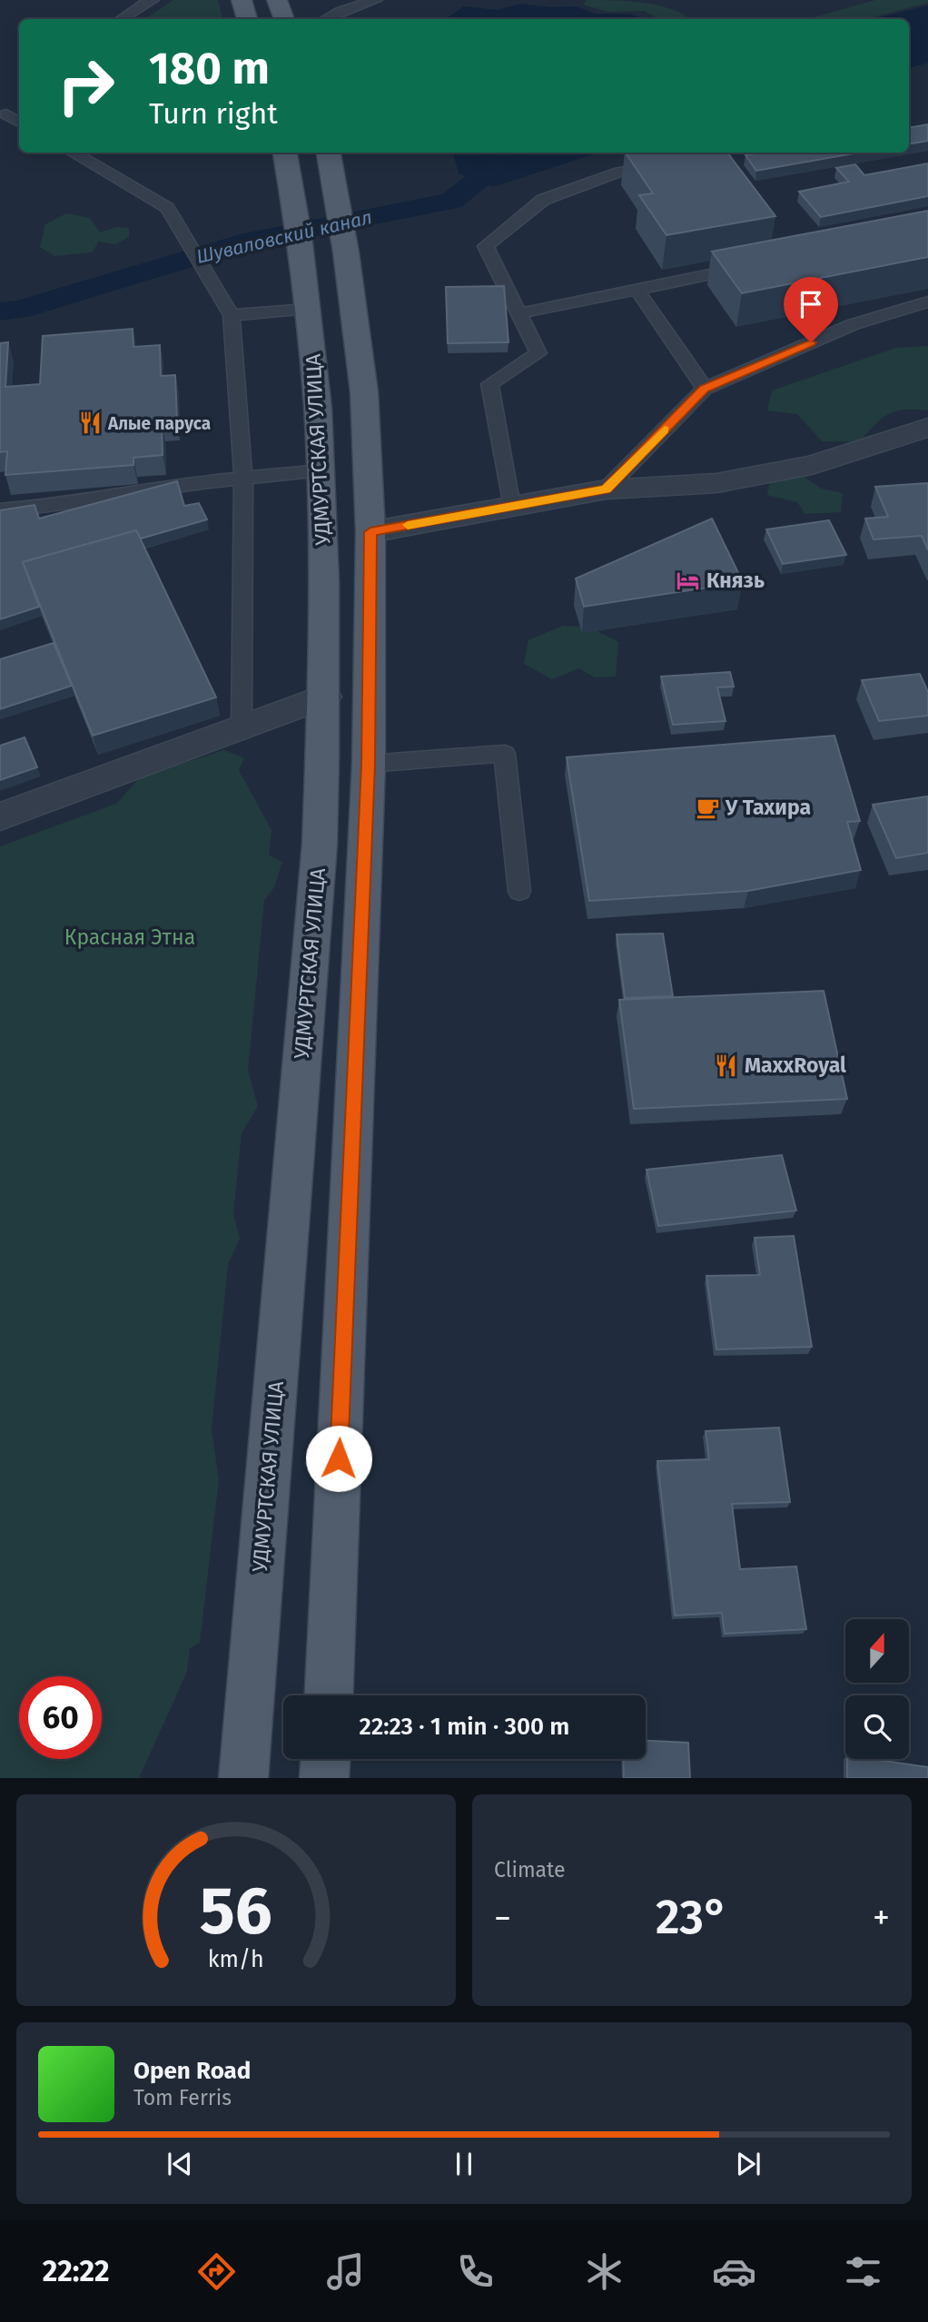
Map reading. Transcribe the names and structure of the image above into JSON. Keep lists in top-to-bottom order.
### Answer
{
  "streets": {
    "main road": ["УДМУРТСКАЯ УЛИЦА"]
  },
  "water": ["Шуваловский канал"],
  "parks": ["Красная Этна"],
  "places": {
    "restaurant": ["Алые паруса", "MaxxRoyal"],
    "hotel": ["Князь"],
    "cafe": ["У Тахира"]
  },
  "north": "top",
  "page": {
    "turn": ["180 m", "Turn right"],
    "limit": "60",
    "trip": "22:23 · 1 min · 300 m",
    "tile": "Climate",
    "heat": ["−", "23°", "+"],
    "song": ["Open Road", "Tom Ferris"],
    "tabs": "22:22",
    "gauge": ["56", "km/h"]
  }
}
